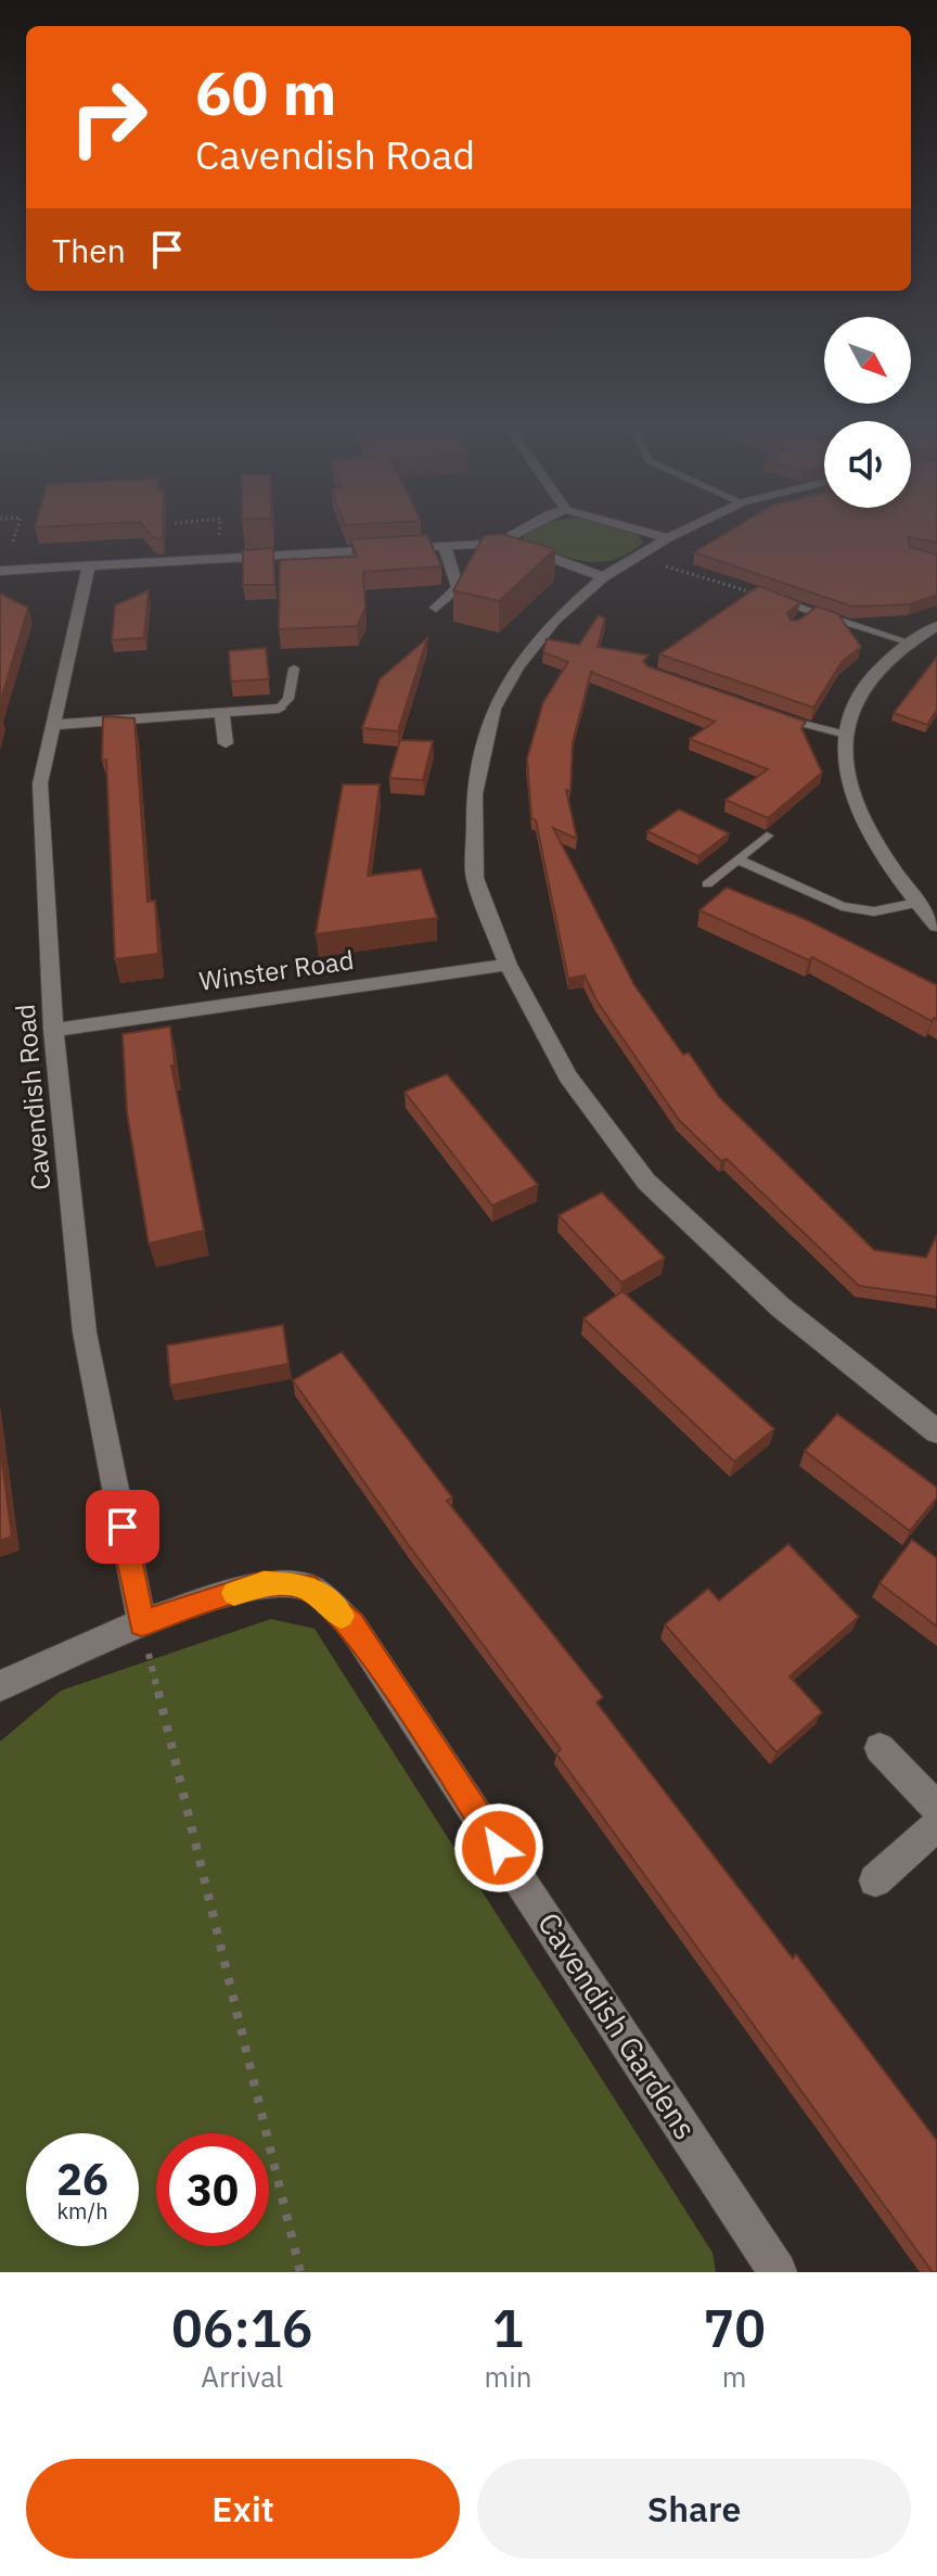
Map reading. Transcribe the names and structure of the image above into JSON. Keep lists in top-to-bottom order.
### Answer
{
  "streets": {
    "street": ["Winster Road", "Cavendish Road", "Cavendish Gardens"]
  },
  "crossings": [
    ["Winster Road", "Cavendish Road"],
    ["Cavendish Road", "Cavendish Gardens"]
  ],
  "north": "bottom right",
  "page": {
    "turn": ["60 m", "Cavendish Road"],
    "then": "Then",
    "speed": "26 km/h",
    "limit": "30",
    "eta": [
      "06:16",
      "Arrival",
      "1",
      "min",
      "70",
      "m"
    ],
    "buttons": ["Exit", "Share"]
  }
}
